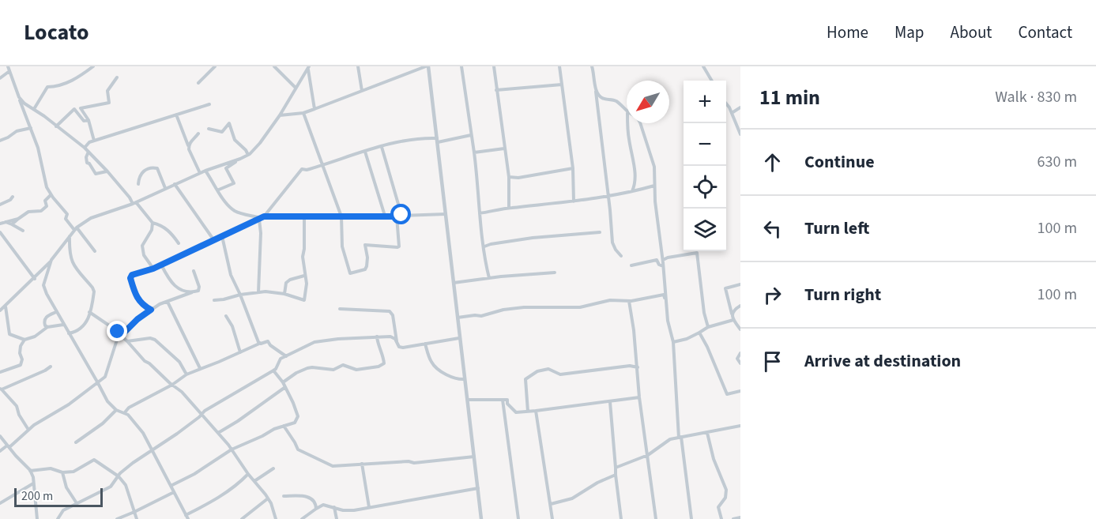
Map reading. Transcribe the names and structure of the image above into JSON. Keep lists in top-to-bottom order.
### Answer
{
  "scale_bar": "200 m",
  "north": "bottom left",
  "page": {
    "header": "Locato",
    "nav": [
      "Home",
      "Map",
      "About",
      "Contact"
    ],
    "heading": ["11 min", "Walk · 830 m"],
    "map_buttons": ["+", "−"],
    "list": [
      ["Continue", "630 m"],
      ["Turn left", "100 m"],
      ["Turn right", "100 m"],
      "Arrive at destination"
    ],
    "scale": "200 m"
  }
}
